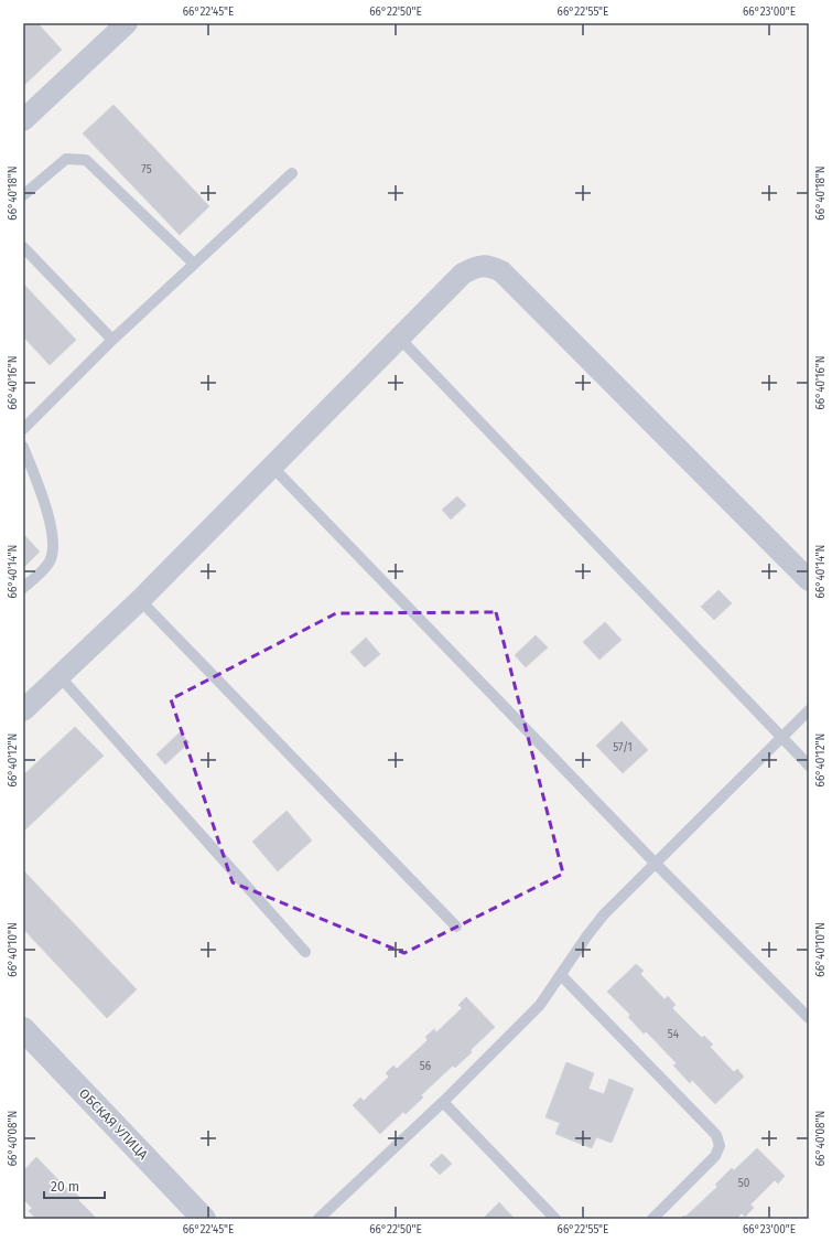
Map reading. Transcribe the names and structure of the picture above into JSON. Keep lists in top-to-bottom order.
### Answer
{
  "streets": {
    "street": ["ОБСКАЯ УЛИЦА"]
  },
  "house_numbers": [
    "75",
    "57/1",
    "54",
    "56",
    "50"
  ],
  "scale_bar": "20 m",
  "coordinates": [
    "66°22'45\"E",
    "66°22'50\"E",
    "66°22'55\"E",
    "66°23'00\"E",
    "66°40'18\"N",
    "66°40'16\"N",
    "66°40'14\"N",
    "66°40'12\"N",
    "66°40'10\"N",
    "66°40'08\"N"
  ]
}
